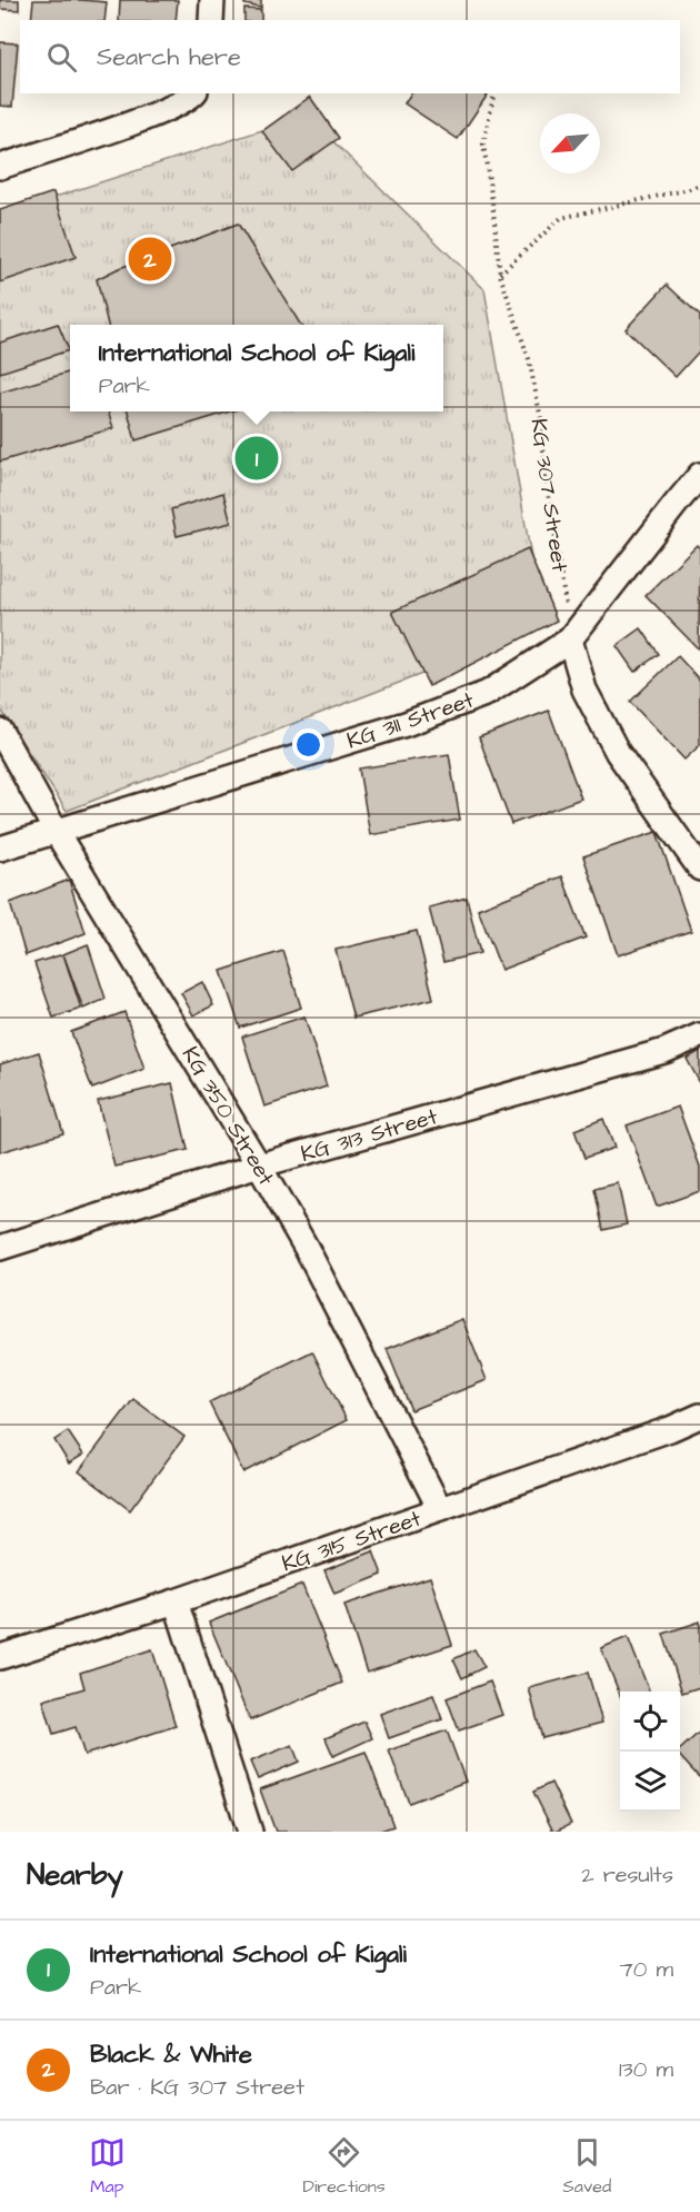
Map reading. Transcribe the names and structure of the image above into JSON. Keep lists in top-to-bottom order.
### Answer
{
  "streets": {
    "street": [
      "KG 311 Street",
      "KG 350 Street",
      "KG 313 Street",
      "KG 315 Street"
    ],
    "path": ["KG 307 Street"]
  },
  "crossings": [
    ["KG 307 Street", "KG 311 Street"],
    ["KG 311 Street", "KG 350 Street"],
    ["KG 350 Street", "KG 313 Street"],
    ["KG 350 Street", "KG 315 Street"]
  ],
  "north": "bottom left",
  "page": {
    "search": "Search here",
    "pins": ["2", "1"],
    "popup": ["International School of Kigali", "Park"],
    "heading": ["Nearby", "2 results"],
    "list": [
      {
        "mark": "1",
        "name": "International School of Kigali",
        "note": "Park",
        "value": "70 m"
      },
      {
        "mark": "2",
        "name": "Black & White",
        "note": "Bar · KG 307 Street",
        "value": "130 m"
      }
    ],
    "nav": ["Map", "Directions", "Saved"]
  }
}
